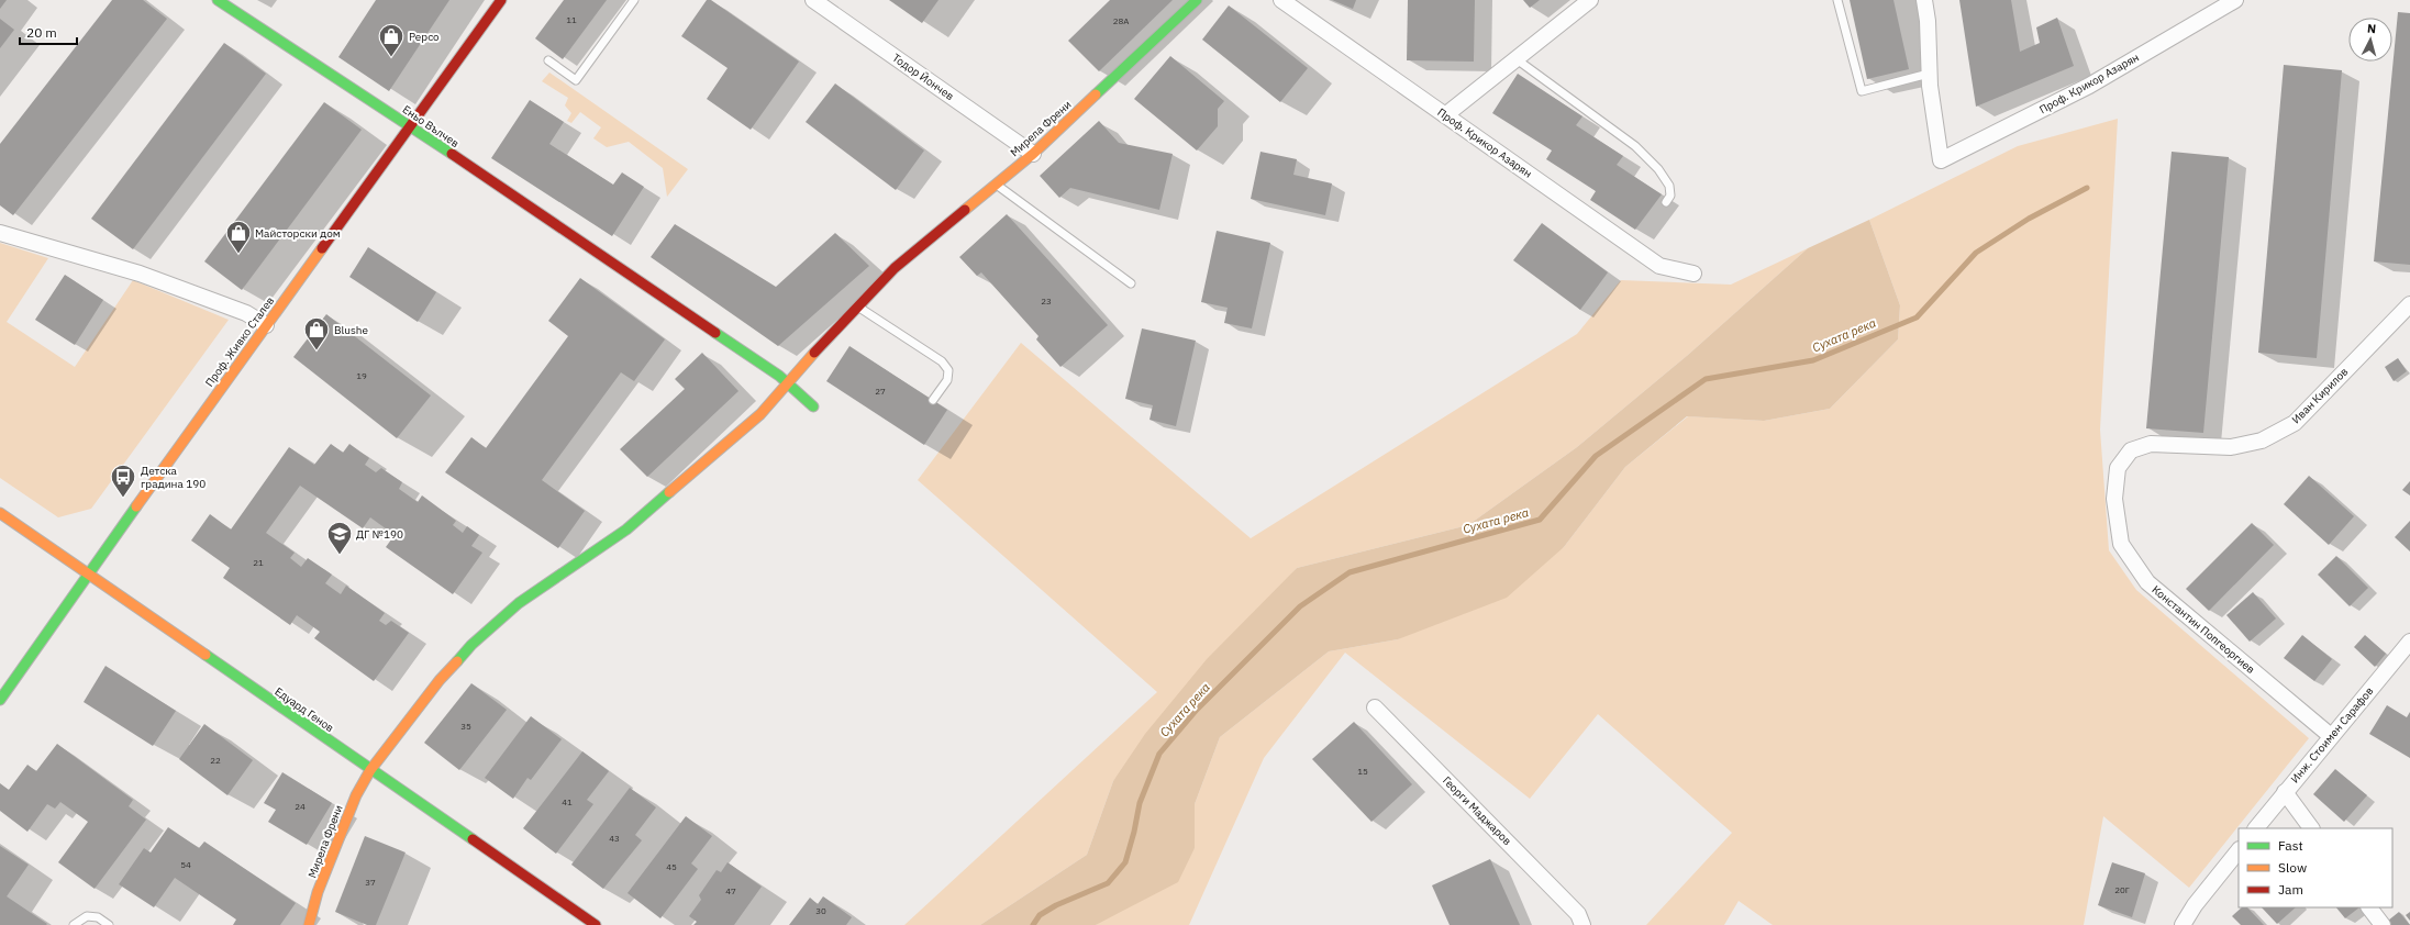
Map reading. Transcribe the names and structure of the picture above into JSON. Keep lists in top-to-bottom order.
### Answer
{
  "streets": {
    "street": [
      "Тодор Йончев",
      "Проф. Крикор Азарян",
      "Еньо Вълчев",
      "Мирела Френи",
      "Проф. Живко Сталев",
      "Иван Кирилов",
      "Константин Попгеоргиев",
      "Едуард Генов",
      "Инж. Стоимен Сарафов",
      "Георги Маджаров"
    ]
  },
  "crossings": [
    ["Тодор Йончев", "Мирела Френи"],
    ["Еньо Вълчев", "Мирела Френи"],
    ["Еньо Вълчев", "Проф. Живко Сталев"],
    ["Мирела Френи", "Едуард Генов"],
    ["Проф. Живко Сталев", "Едуард Генов"],
    ["Иван Кирилов", "Константин Попгеоргиев"],
    ["Константин Попгеоргиев", "Инж. Стоимен Сарафов"]
  ],
  "water": ["Сухата река"],
  "places": {
    "shop": ["Pepco", "Майсторски дом", "Blushe"],
    "bus stop": ["Детска градина 190"],
    "school or university": ["ДГ №190"]
  },
  "house_numbers": [
    "11",
    "28А",
    "23",
    "19",
    "27",
    "21",
    "35",
    "22",
    "15",
    "41",
    "24",
    "43",
    "54",
    "45",
    "37",
    "20Г",
    "47",
    "30"
  ],
  "legend": ["Fast", "Slow", "Jam"],
  "scale_bar": "20 m",
  "north": "top"
}
